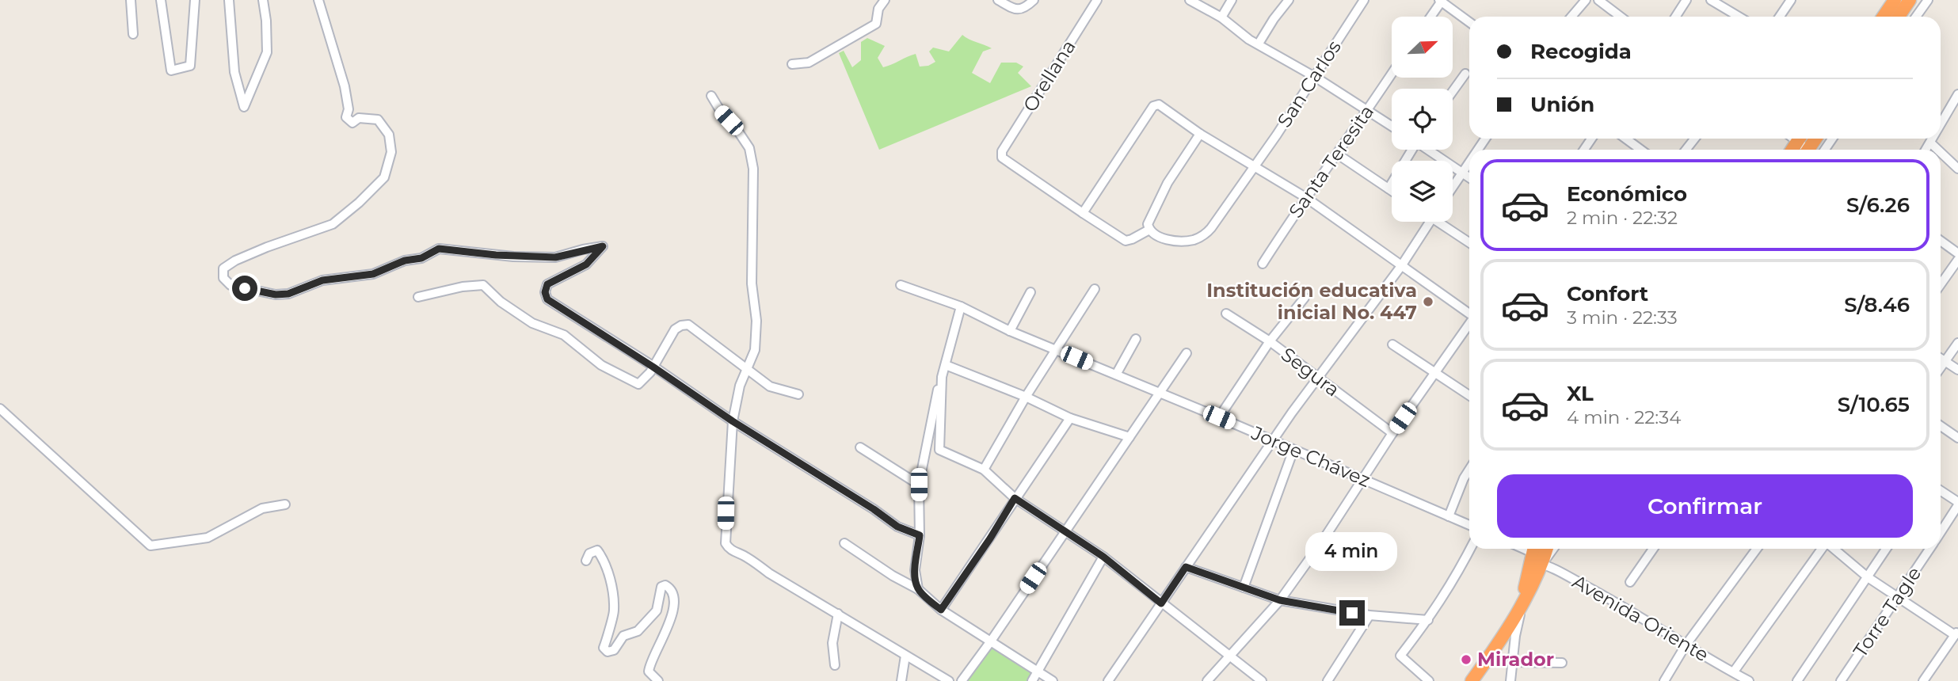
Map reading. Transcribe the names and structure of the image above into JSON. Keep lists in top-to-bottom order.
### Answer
{
  "streets": {
    "street": [
      "Orellana",
      "San Carlos",
      "Santa Teresita",
      "Segura",
      "Jorge Chávez",
      "Torre Tagle",
      "Avenida Oriente"
    ]
  },
  "places": ["Institución educativa inicial No. 447", "Mirador"],
  "north": "top right",
  "page": {
    "banner": ["Recogida", "Unión"],
    "list": [
      {
        "name": "Económico",
        "note": "2 min · 22:32",
        "value": "S/6.26"
      },
      {
        "name": "Confort",
        "note": "3 min · 22:33",
        "value": "S/8.46"
      },
      {
        "name": "XL",
        "note": "4 min · 22:34",
        "value": "S/10.65"
      }
    ],
    "buttons": "Confirmar",
    "bubble": "4 min"
  }
}
